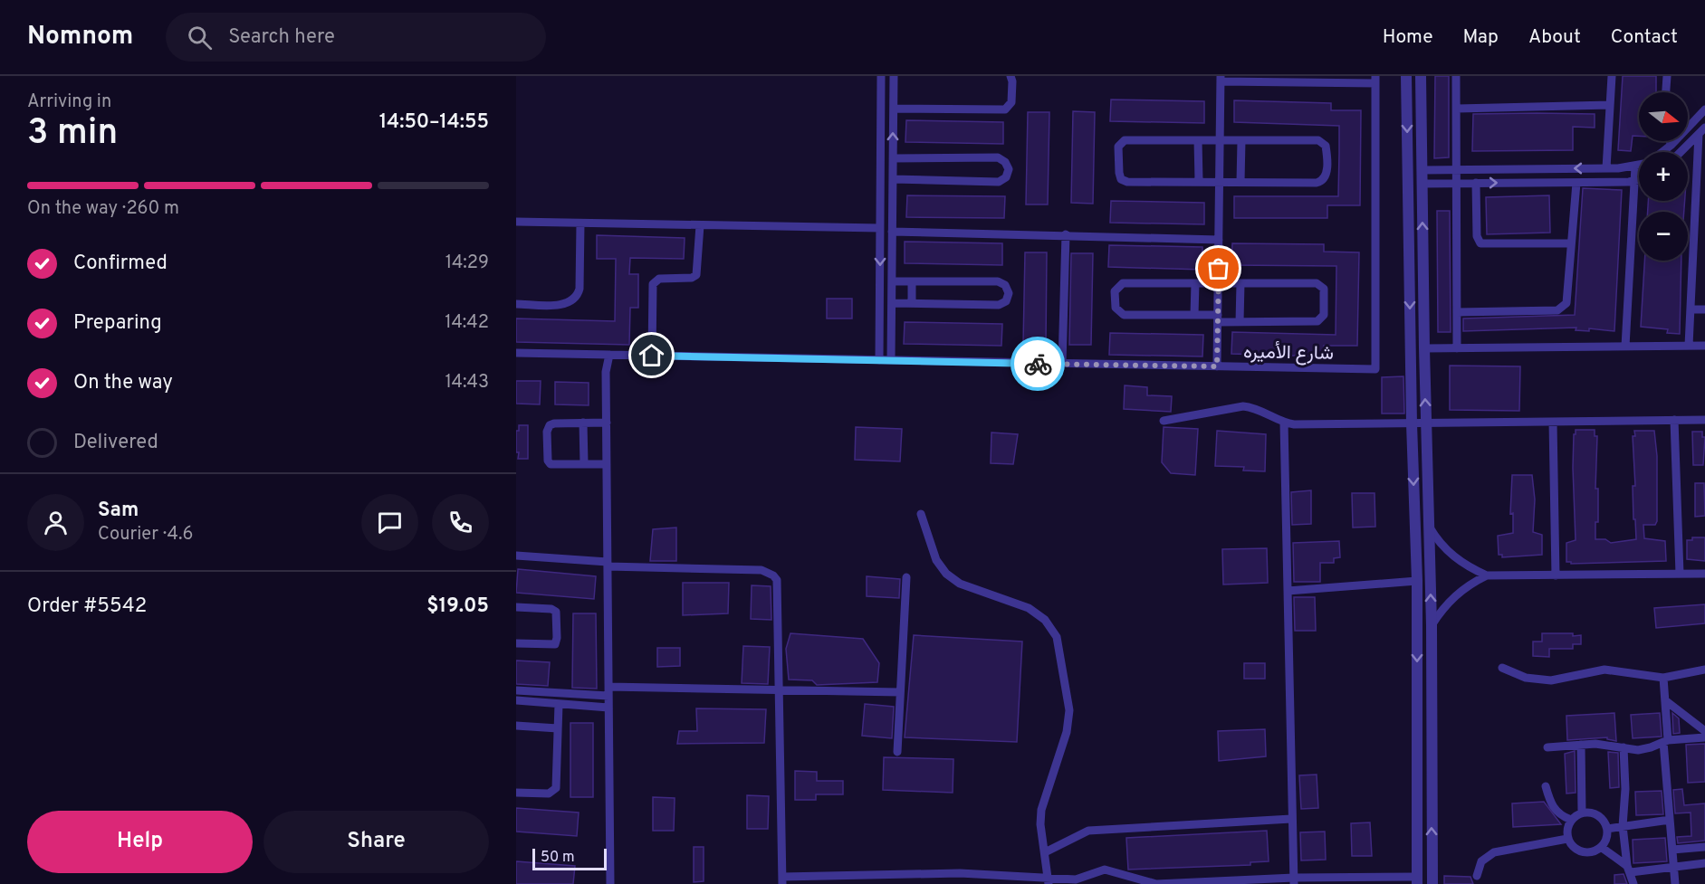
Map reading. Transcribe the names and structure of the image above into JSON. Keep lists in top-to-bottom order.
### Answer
{
  "streets": {
    "street": ["شارع الأميره"]
  },
  "scale_bar": "50 m",
  "north": "right",
  "page": {
    "header": "Nomnom",
    "search": "Search here",
    "nav": [
      "Home",
      "Map",
      "About",
      "Contact"
    ],
    "heading": ["3 min", "Arriving in", "14:50–14:55"],
    "panel": [
      "Sam",
      "Courier · 4.6",
      "Order #5542",
      "$19.05"
    ],
    "map_buttons": ["+", "−"],
    "bar": "On the way · 260 m",
    "list": [
      ["Confirmed", "14:29"],
      ["Preparing", "14:42"],
      ["On the way", "14:43"],
      "Delivered"
    ],
    "buttons": ["Help", "Share"],
    "scale": "50 m"
  }
}
